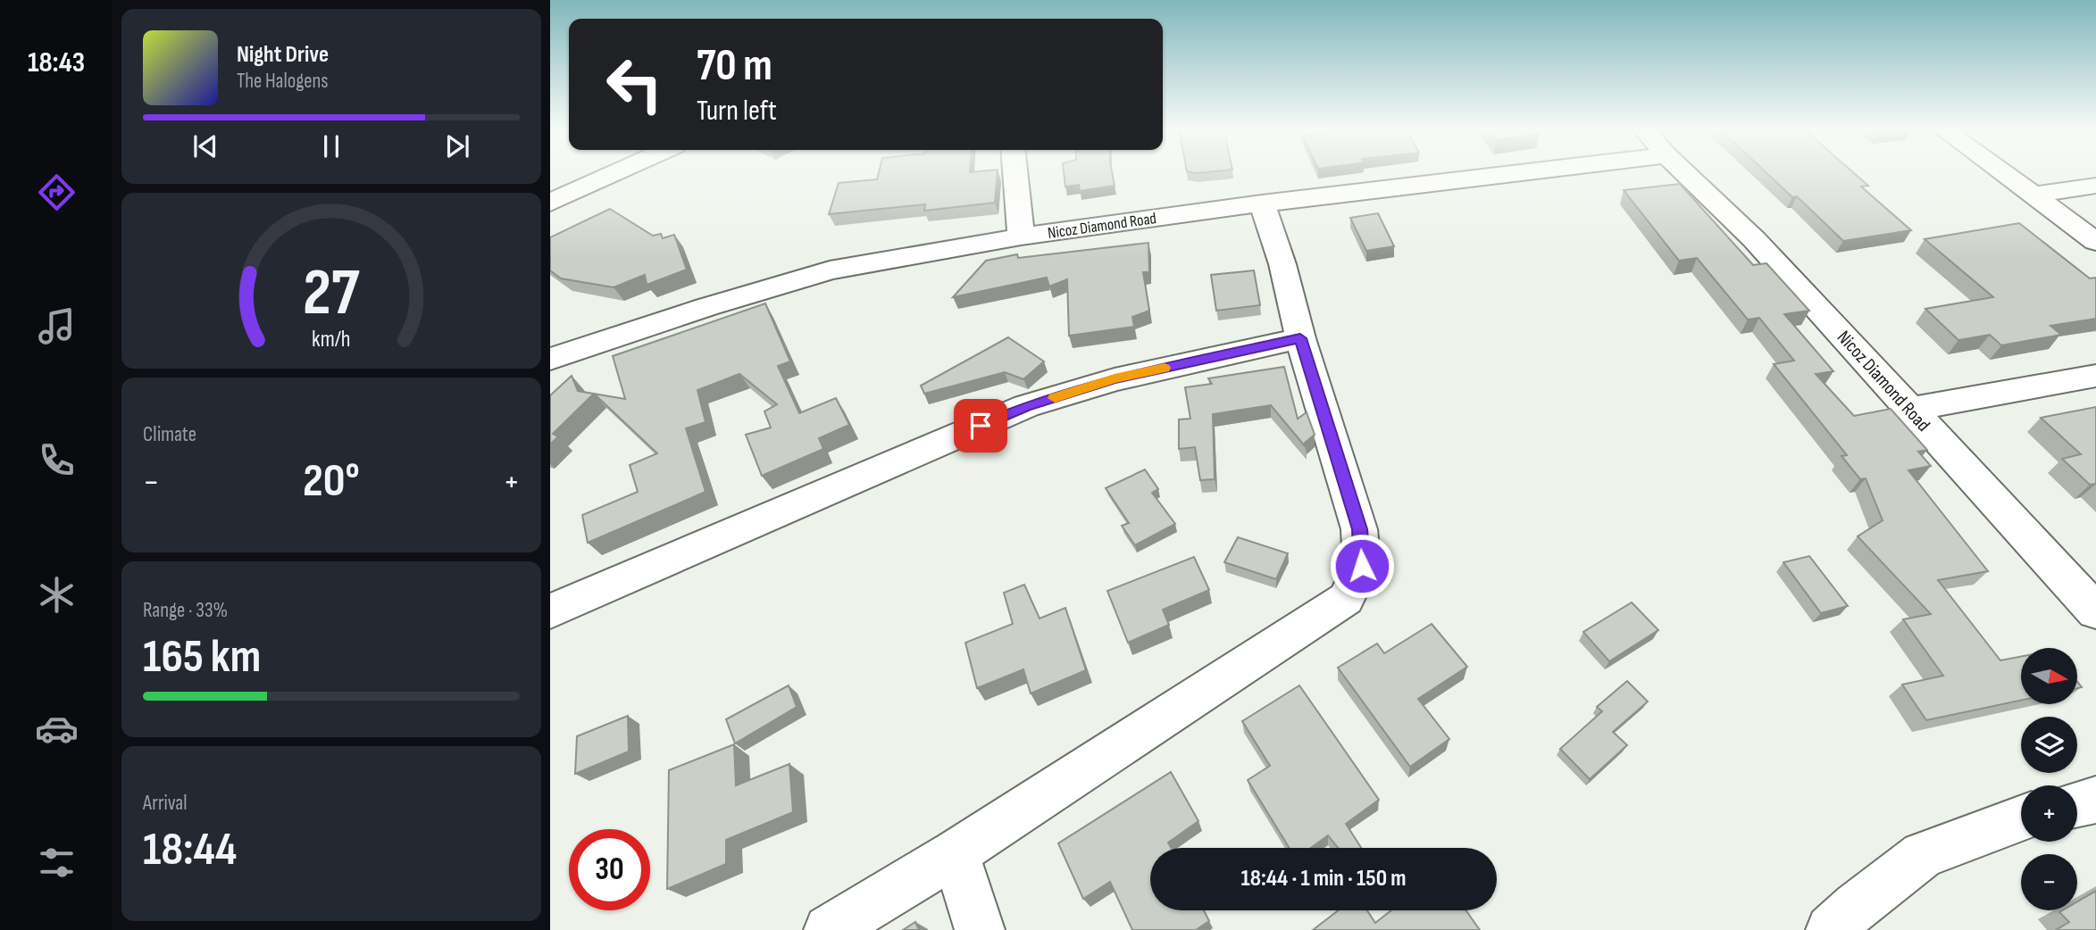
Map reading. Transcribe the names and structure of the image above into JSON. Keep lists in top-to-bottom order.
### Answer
{
  "streets": {
    "street": ["Nicoz Diamond Road"]
  },
  "north": "right",
  "page": {
    "tabs": "18:43",
    "turn": ["70 m", "Turn left"],
    "song": ["Night Drive", "The Halogens"],
    "tile": [
      "Climate",
      ["Range · 33%", "165 km"],
      ["Arrival", "18:44"]
    ],
    "heat": ["−", "20°", "+"],
    "map_buttons": ["+", "−"],
    "limit": "30",
    "trip": "18:44 · 1 min · 150 m",
    "gauge": ["27", "km/h"]
  }
}
